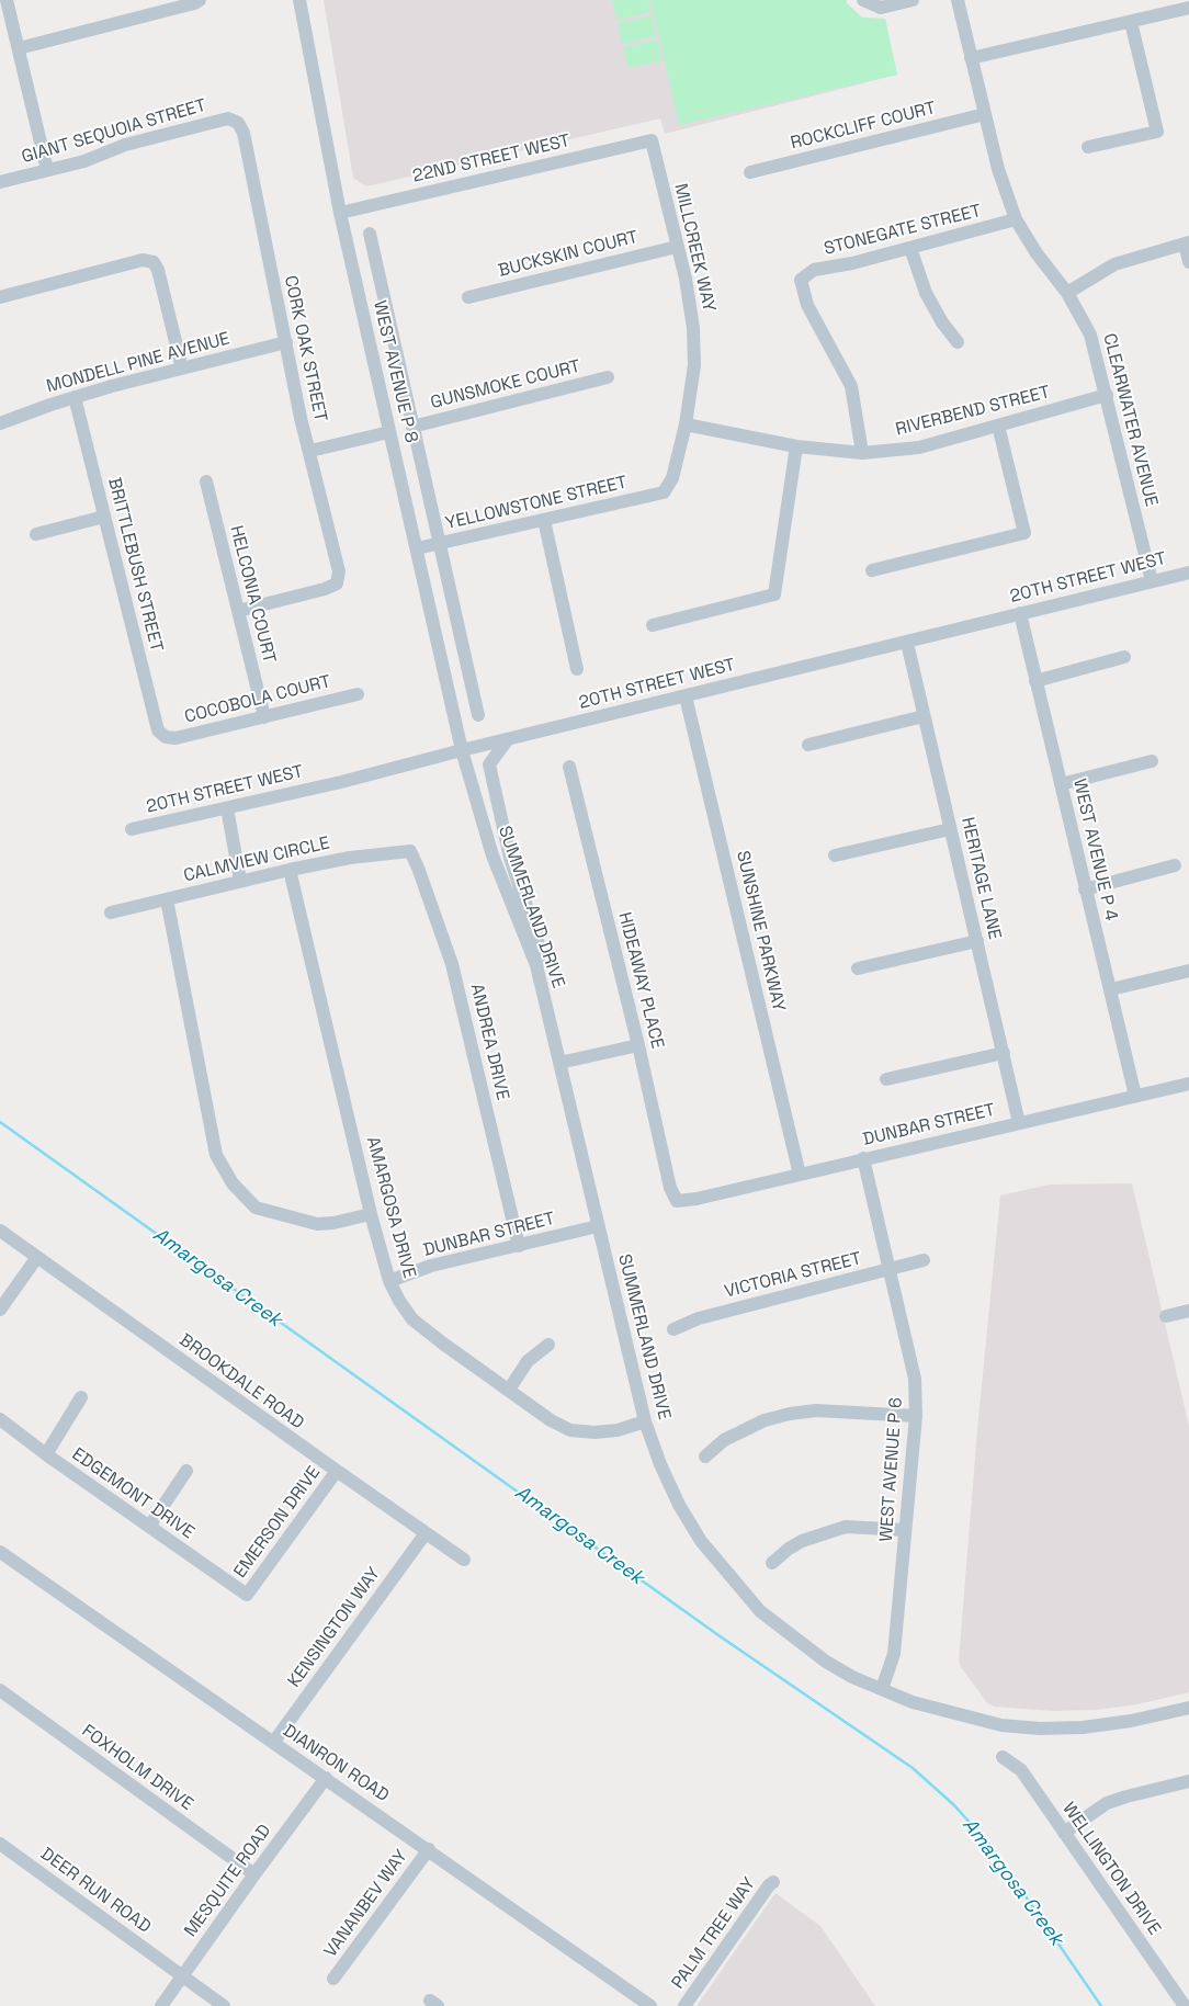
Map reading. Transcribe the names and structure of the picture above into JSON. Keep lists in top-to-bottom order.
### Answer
{
  "streets": {
    "street": [
      "ROCKCLIFF COURT",
      "GIANT SEQUOIA STREET",
      "22ND STREET WEST",
      "STONEGATE STREET",
      "MILLCREEK WAY",
      "BUCKSKIN COURT",
      "CORK OAK STREET",
      "MONDELL PINE AVENUE",
      "WEST AVENUE P 8",
      "GUNSMOKE COURT",
      "RIVERBEND STREET",
      "CLEARWATER AVENUE",
      "YELLOWSTONE STREET",
      "BRITTLEBUSH STREET",
      "20TH STREET WEST",
      "HELCONIA COURT",
      "COCOBOLA COURT",
      "WEST AVENUE P 4",
      "CALMVIEW CIRCLE",
      "HERITAGE LANE",
      "SUMMERLAND DRIVE",
      "SUNSHINE PARKWAY",
      "HIDEAWAY PLACE",
      "ANDREA DRIVE",
      "DUNBAR STREET",
      "AMARGOSA DRIVE",
      "VICTORIA STREET",
      "BROOKDALE ROAD",
      "WEST AVENUE P 6",
      "EDGEMONT DRIVE",
      "EMERSON DRIVE",
      "KENSINGTON WAY",
      "DIANRON ROAD",
      "FOXHOLM DRIVE",
      "WELLINGTON DRIVE",
      "MESQUITE ROAD",
      "DEER RUN ROAD",
      "VANANBEV WAY",
      "PALM TREE WAY"
    ]
  },
  "crossings": [
    ["ROCKCLIFF COURT", "CLEARWATER AVENUE"],
    ["GIANT SEQUOIA STREET", "CORK OAK STREET"],
    ["22ND STREET WEST", "MILLCREEK WAY"],
    ["22ND STREET WEST", "WEST AVENUE P 8"],
    ["STONEGATE STREET", "RIVERBEND STREET"],
    ["STONEGATE STREET", "CLEARWATER AVENUE"],
    ["MILLCREEK WAY", "BUCKSKIN COURT"],
    ["MILLCREEK WAY", "RIVERBEND STREET"],
    ["MILLCREEK WAY", "YELLOWSTONE STREET"],
    ["CORK OAK STREET", "MONDELL PINE AVENUE"],
    ["CORK OAK STREET", "HELCONIA COURT"],
    ["MONDELL PINE AVENUE", "BRITTLEBUSH STREET"],
    ["WEST AVENUE P 8", "GUNSMOKE COURT"],
    ["WEST AVENUE P 8", "YELLOWSTONE STREET"],
    ["WEST AVENUE P 8", "20TH STREET WEST"],
    ["WEST AVENUE P 8", "SUMMERLAND DRIVE"],
    ["RIVERBEND STREET", "CLEARWATER AVENUE"],
    ["CLEARWATER AVENUE", "20TH STREET WEST"],
    ["BRITTLEBUSH STREET", "COCOBOLA COURT"],
    ["20TH STREET WEST", "WEST AVENUE P 4"],
    ["20TH STREET WEST", "HERITAGE LANE"],
    ["20TH STREET WEST", "SUMMERLAND DRIVE"],
    ["20TH STREET WEST", "SUNSHINE PARKWAY"],
    ["HELCONIA COURT", "COCOBOLA COURT"],
    ["WEST AVENUE P 4", "DUNBAR STREET"],
    ["CALMVIEW CIRCLE", "ANDREA DRIVE"],
    ["CALMVIEW CIRCLE", "AMARGOSA DRIVE"],
    ["HERITAGE LANE", "DUNBAR STREET"],
    ["SUMMERLAND DRIVE", "DUNBAR STREET"],
    ["SUMMERLAND DRIVE", "AMARGOSA DRIVE"],
    ["SUMMERLAND DRIVE", "WEST AVENUE P 6"],
    ["SUNSHINE PARKWAY", "DUNBAR STREET"],
    ["HIDEAWAY PLACE", "DUNBAR STREET"],
    ["ANDREA DRIVE", "DUNBAR STREET"],
    ["DUNBAR STREET", "AMARGOSA DRIVE"],
    ["DUNBAR STREET", "WEST AVENUE P 6"],
    ["VICTORIA STREET", "WEST AVENUE P 6"],
    ["BROOKDALE ROAD", "EMERSON DRIVE"],
    ["BROOKDALE ROAD", "KENSINGTON WAY"],
    ["EDGEMONT DRIVE", "EMERSON DRIVE"],
    ["KENSINGTON WAY", "DIANRON ROAD"],
    ["DIANRON ROAD", "MESQUITE ROAD"],
    ["DIANRON ROAD", "VANANBEV WAY"],
    ["FOXHOLM DRIVE", "MESQUITE ROAD"],
    ["MESQUITE ROAD", "DEER RUN ROAD"]
  ],
  "water": ["Amargosa Creek"]
}
